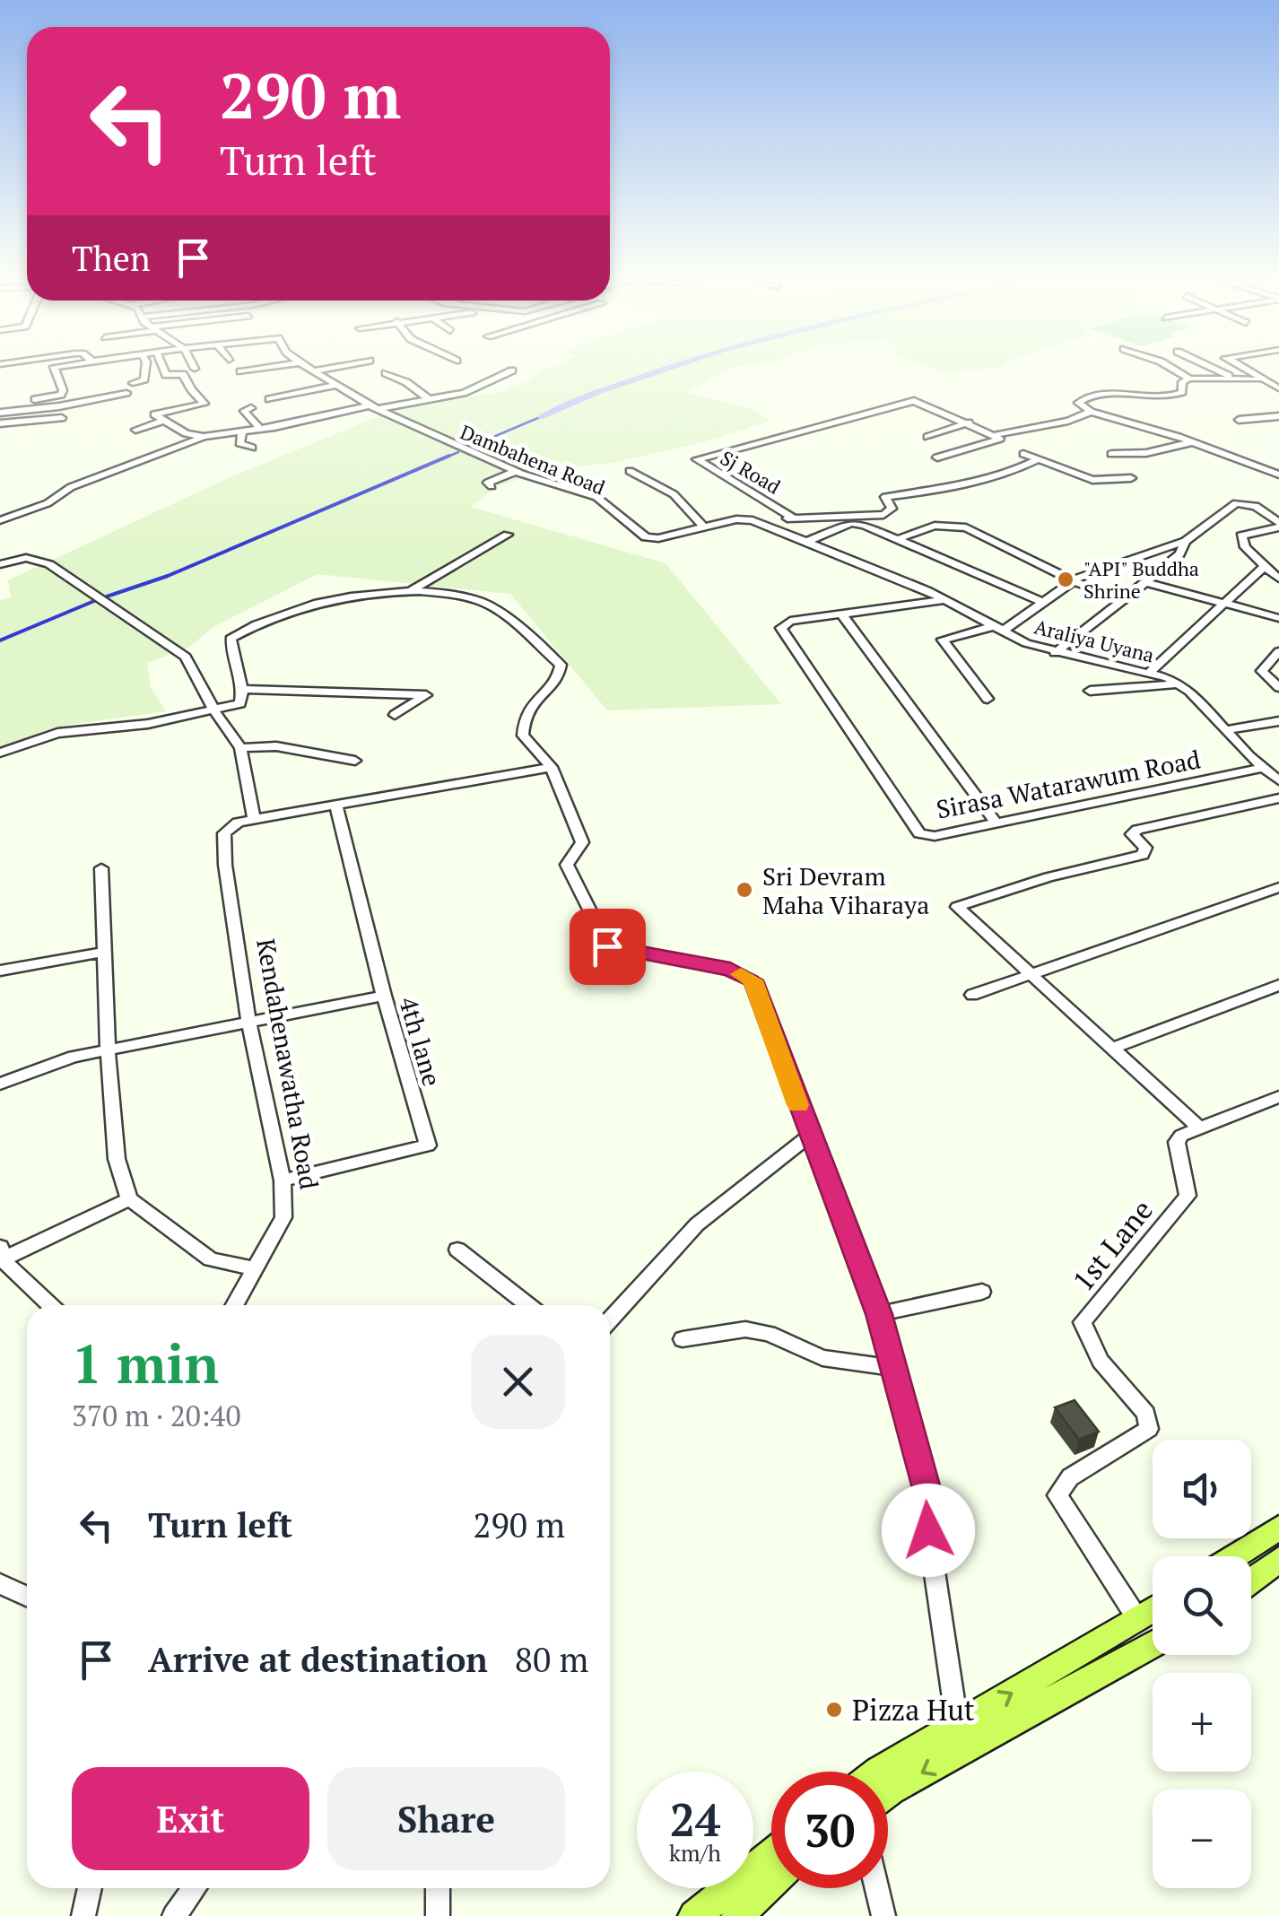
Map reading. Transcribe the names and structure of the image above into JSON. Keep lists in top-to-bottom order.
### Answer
{
  "streets": {
    "street": [
      "Dambahena Road",
      "Sj Road",
      "Araliya Uyana",
      "Sirasa Watarawum Road",
      "4th lane",
      "Kendahenawatha Road",
      "1st Lane"
    ]
  },
  "crossings": [
    ["Dambahena Road", "Sj Road"],
    ["Sj Road", "Araliya Uyana"],
    ["Araliya Uyana", "Sirasa Watarawum Road"],
    ["4th lane", "Kendahenawatha Road"]
  ],
  "places": ["\"API\" Buddha Shrine", "Sri Devram Maha Viharaya", "Pizza Hut"],
  "page": {
    "turn": ["290 m", "Turn left"],
    "then": "Then",
    "heading": ["1 min", "370 m · 20:40"],
    "map_buttons": ["+", "−"],
    "list": [
      {
        "name": "Turn left",
        "value": "290 m"
      },
      {
        "name": "Arrive at destination",
        "value": "80 m"
      }
    ],
    "buttons": ["Exit", "Share"],
    "speed": "24 km/h",
    "limit": "30"
  }
}
